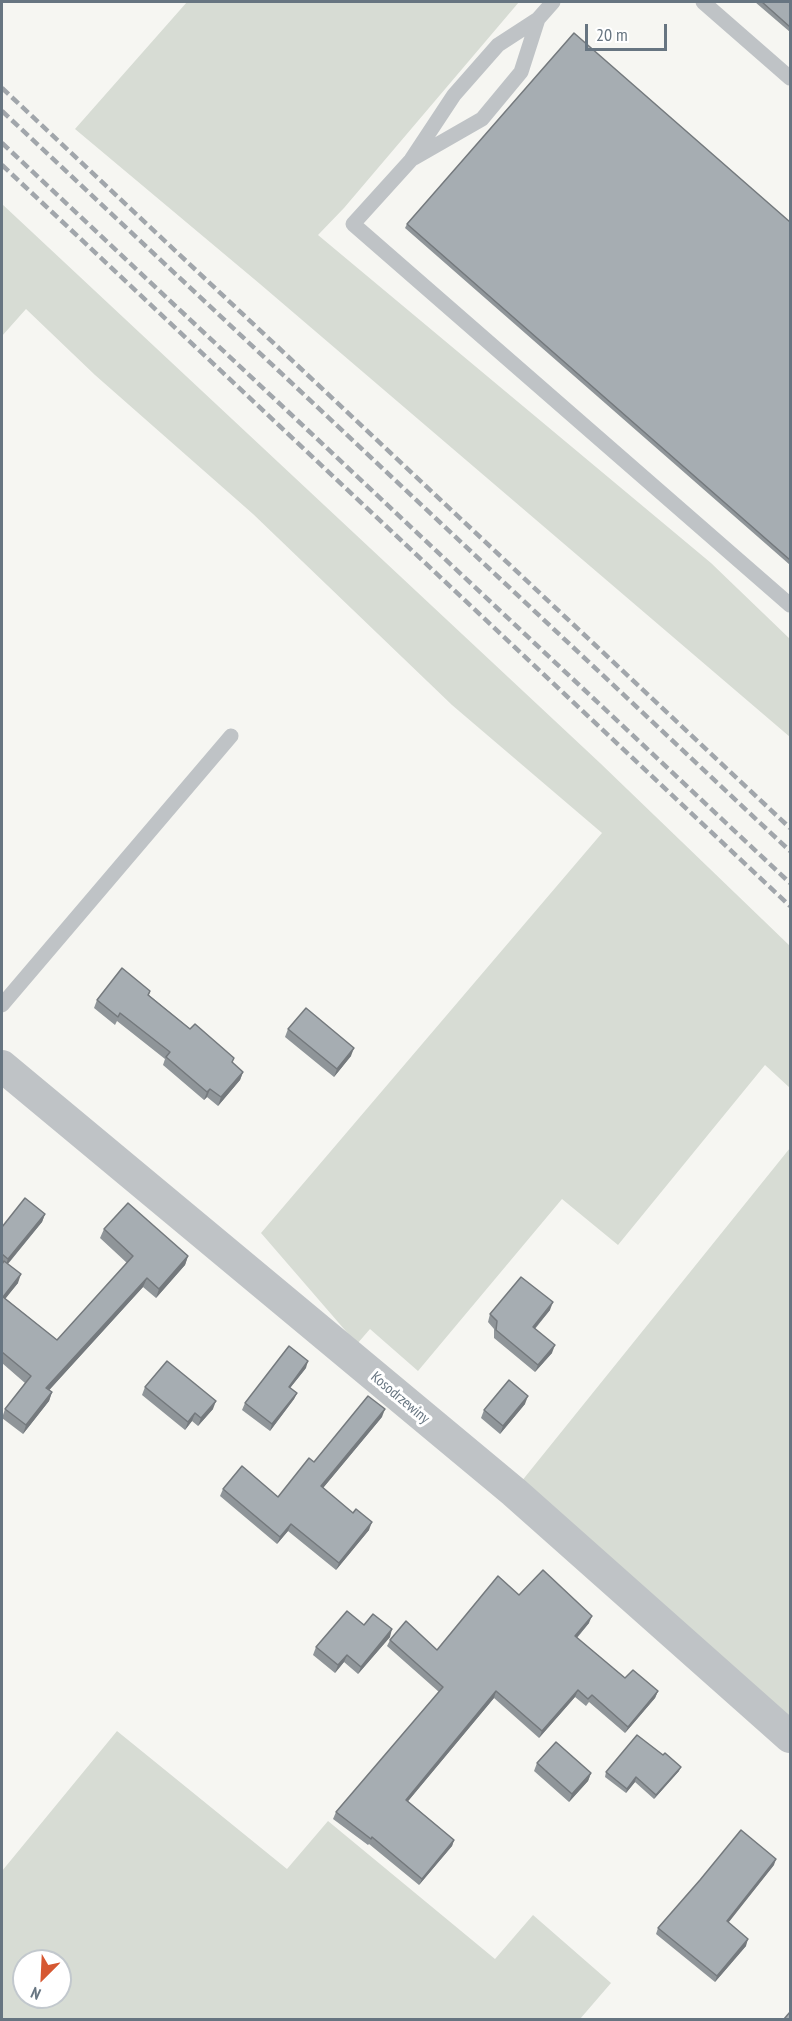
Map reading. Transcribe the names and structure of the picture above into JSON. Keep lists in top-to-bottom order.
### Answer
{
  "streets": {
    "street": ["Kosodrzewiny"]
  },
  "scale_bar": "20 m",
  "north": "bottom left"
}
